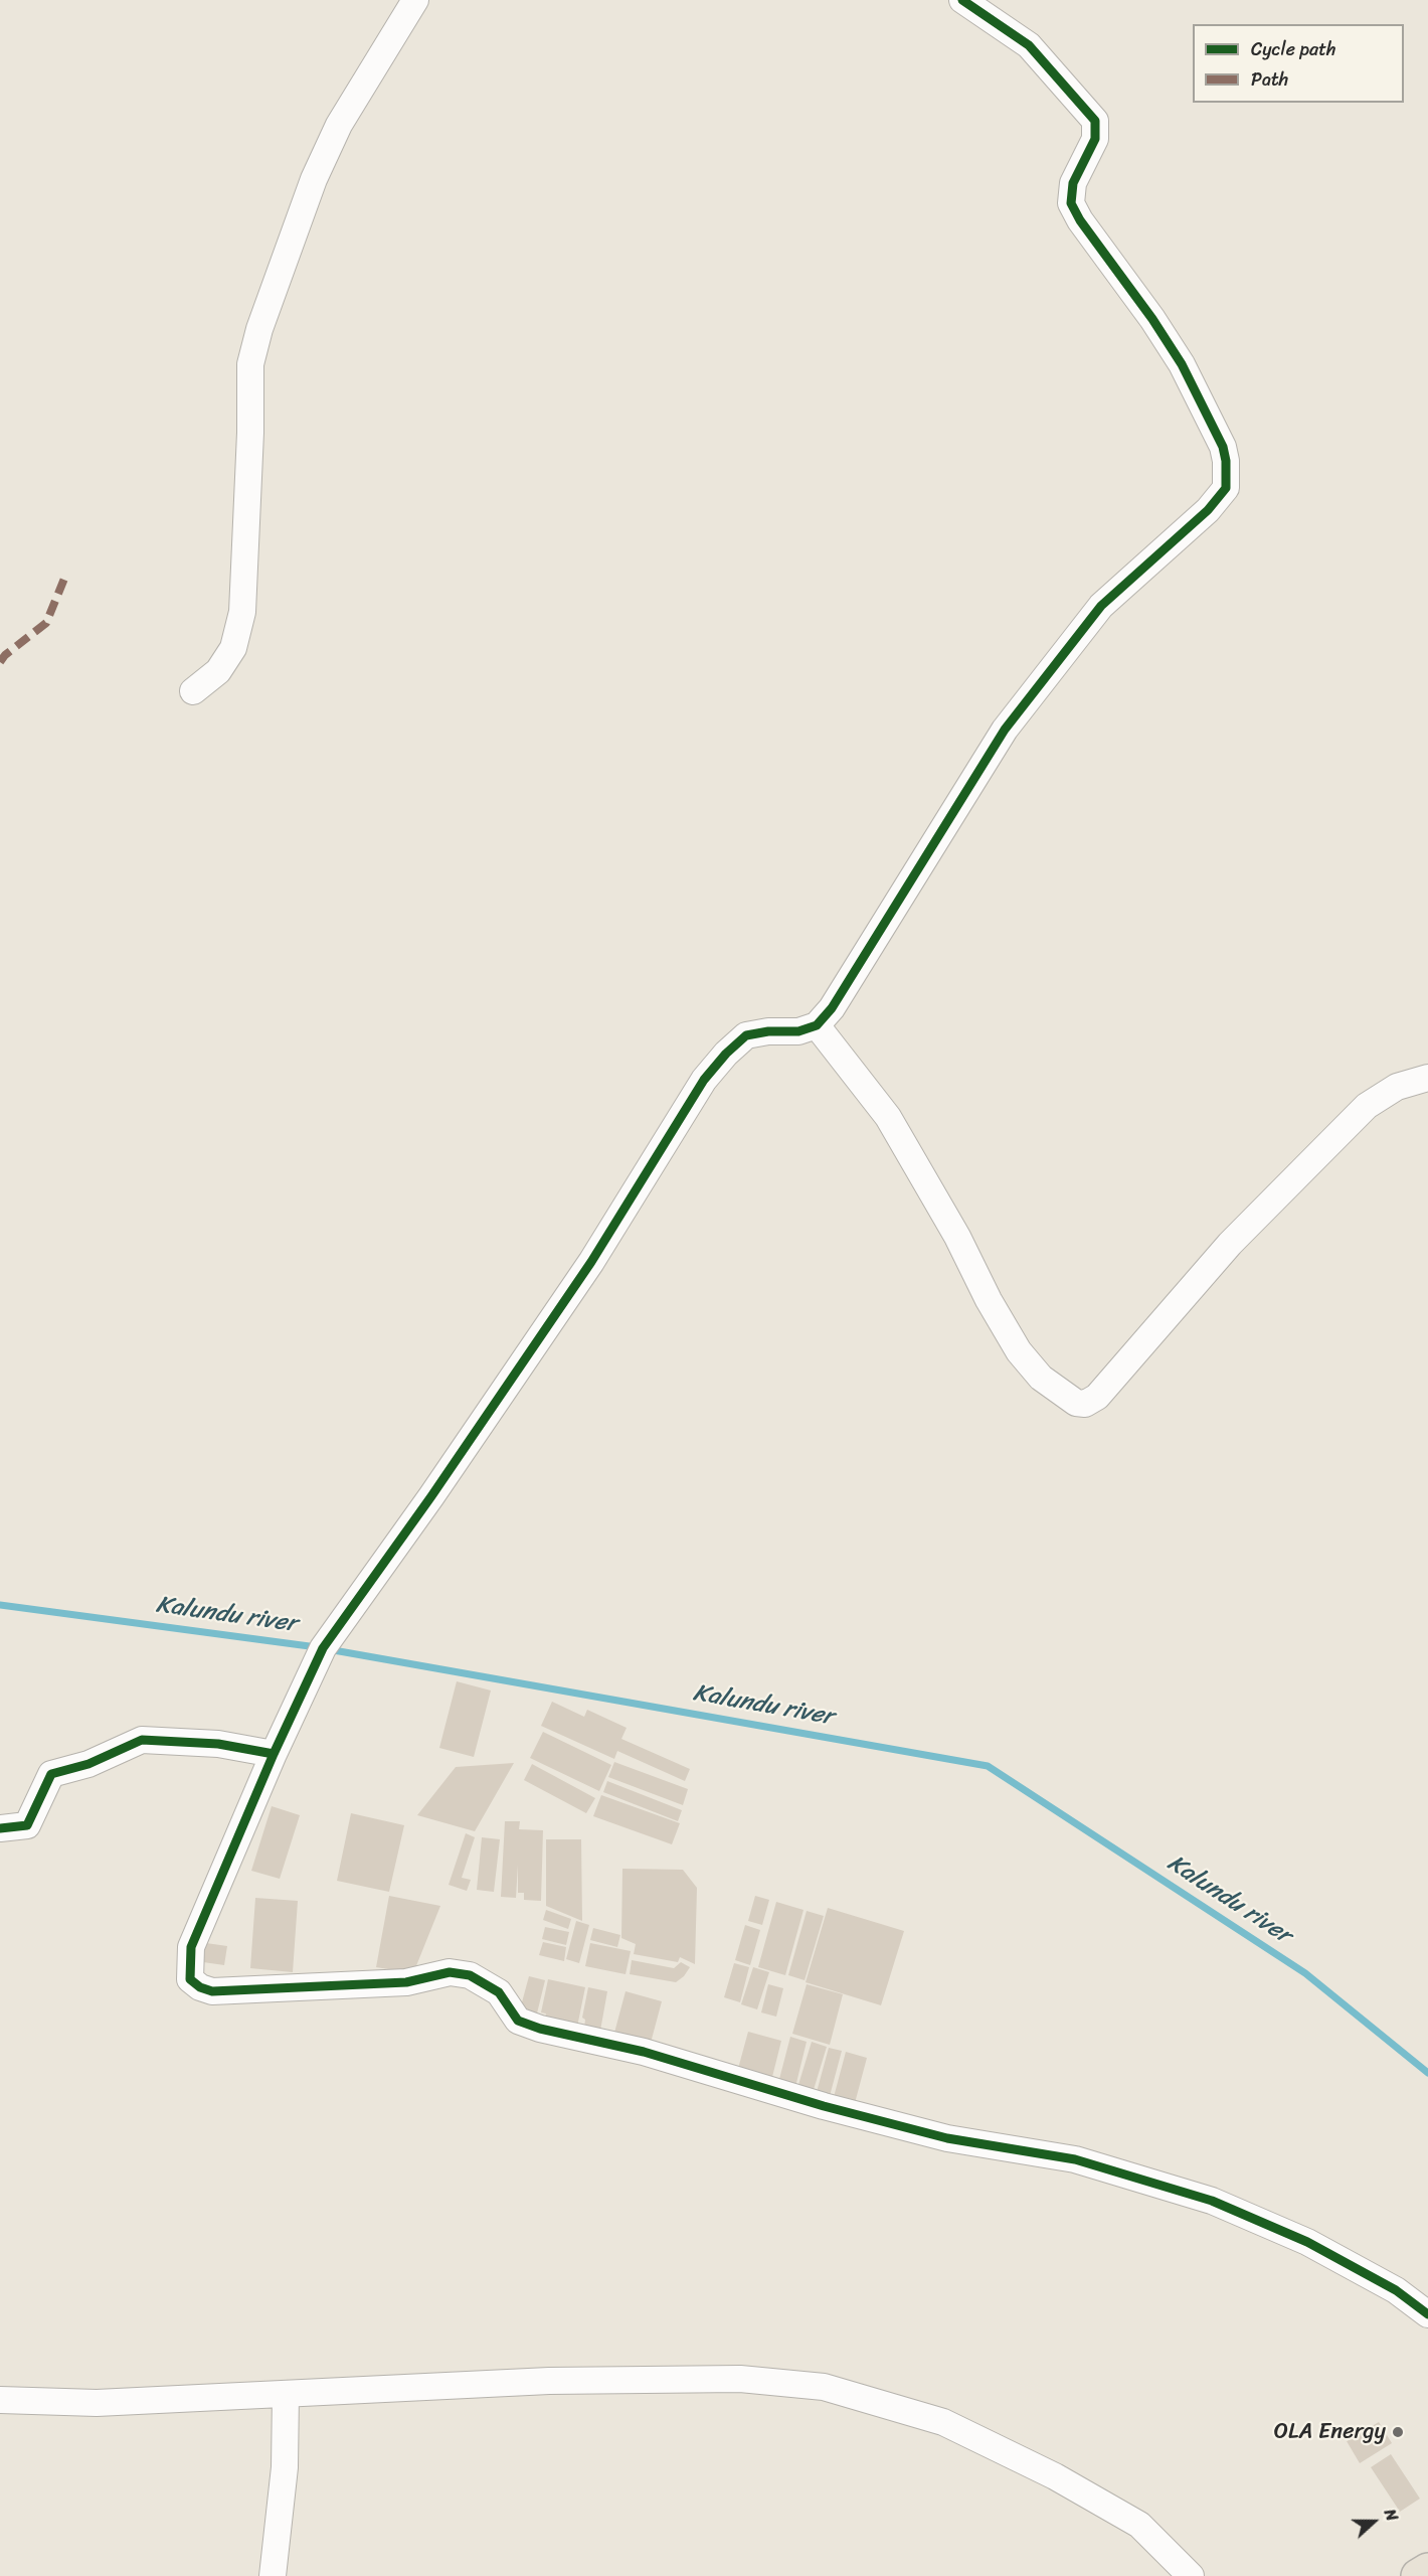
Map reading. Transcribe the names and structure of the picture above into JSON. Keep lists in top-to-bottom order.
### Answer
{
  "water": ["Kalundu river"],
  "places": ["OLA Energy"],
  "legend": ["Cycle path", "Path"],
  "north": "right"
}
